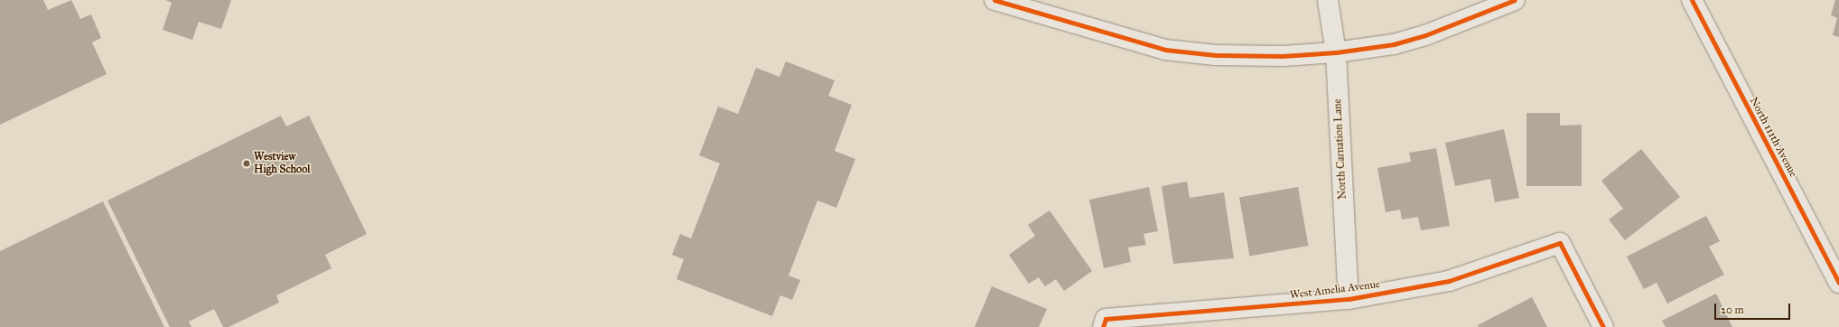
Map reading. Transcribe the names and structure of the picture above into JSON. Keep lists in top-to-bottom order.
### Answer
{
  "streets": {
    "street": ["North 111th Avenue", "North Carnation Lane", "West Amelia Avenue"]
  },
  "crossings": [
    ["North Carnation Lane", "West Amelia Avenue"]
  ],
  "places": ["Westview High School"],
  "scale_bar": "20 m"
}
